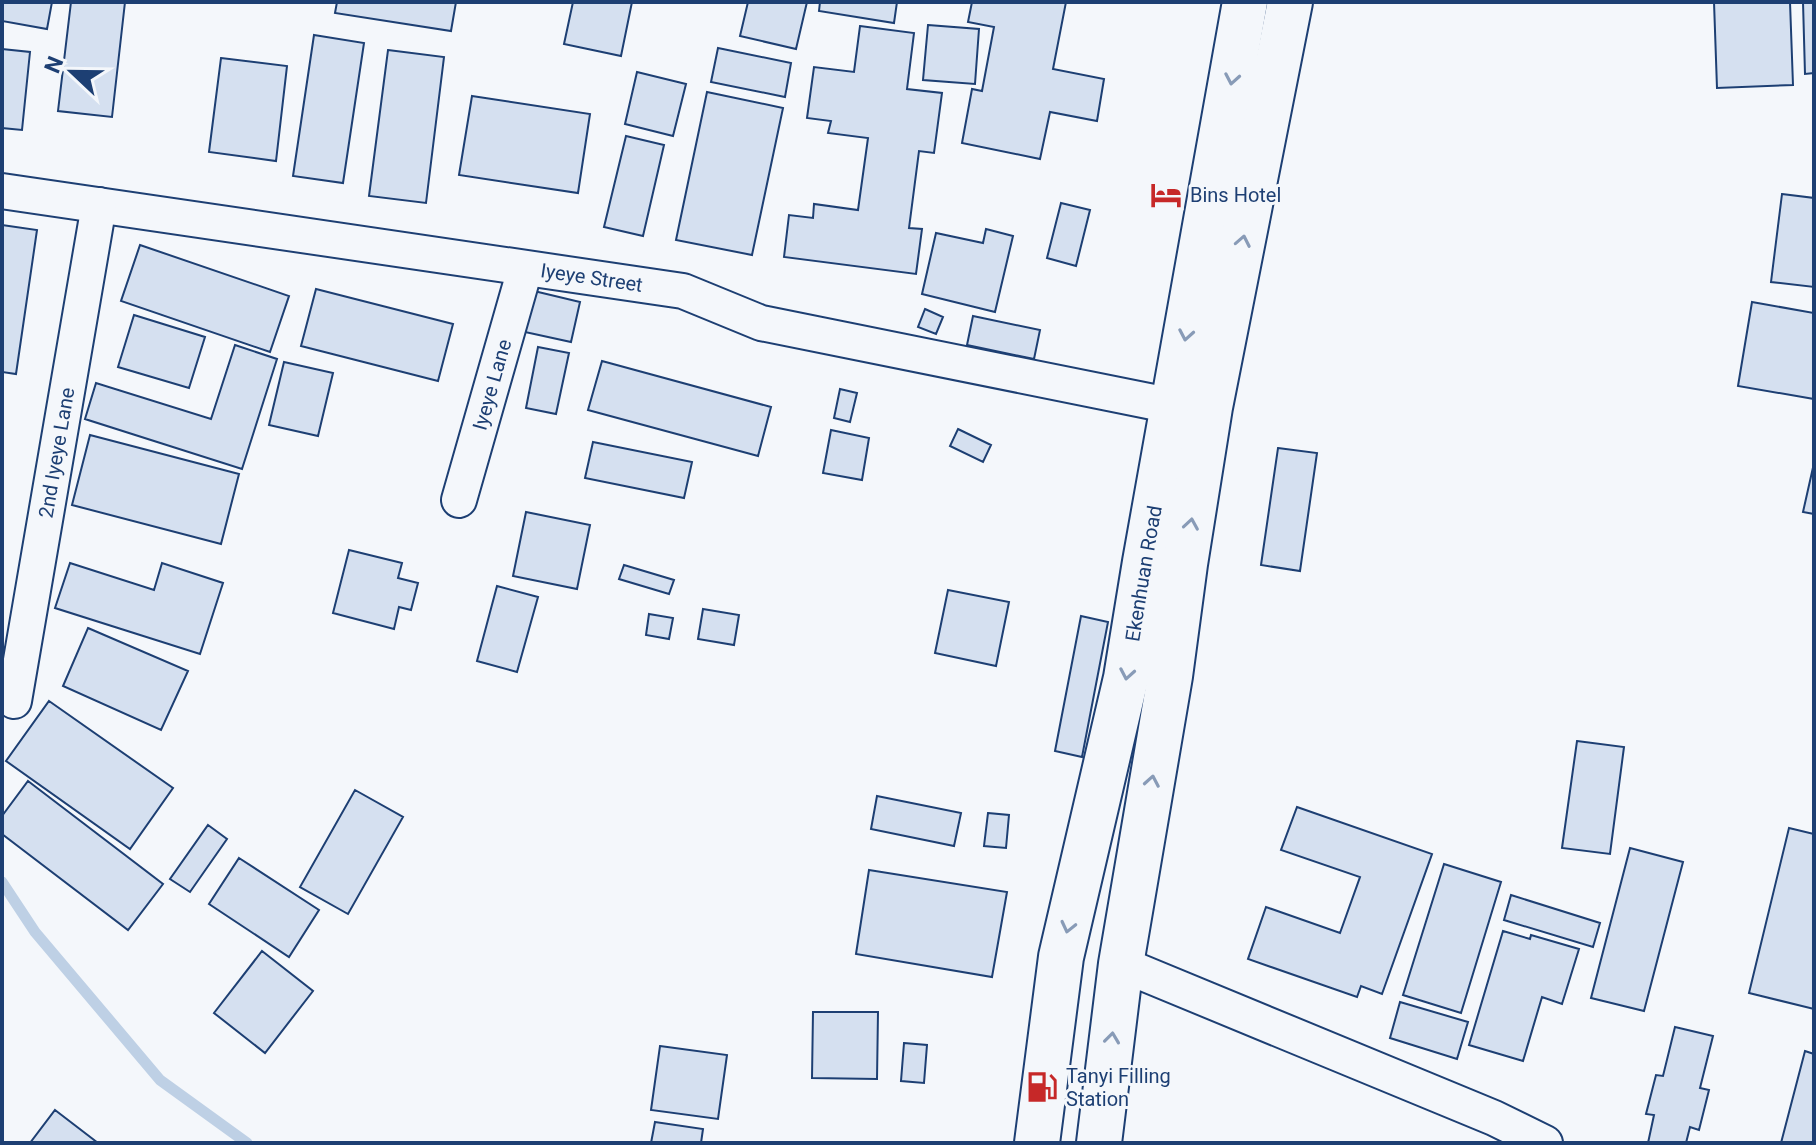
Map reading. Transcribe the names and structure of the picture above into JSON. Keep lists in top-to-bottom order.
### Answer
{
  "streets": {
    "main road": ["Ekenhuan Road"],
    "street": ["Iyeye Street", "Iyeye Lane", "2nd Iyeye Lane"]
  },
  "crossings": [
    ["Iyeye Street", "Iyeye Lane"],
    ["Iyeye Street", "2nd Iyeye Lane"],
    ["Iyeye Street", "Ekenhuan Road"]
  ],
  "places": {
    "hotel": ["Bins Hotel"],
    "fuel station": ["Tanyi Filling Station"]
  },
  "north": "left"
}
